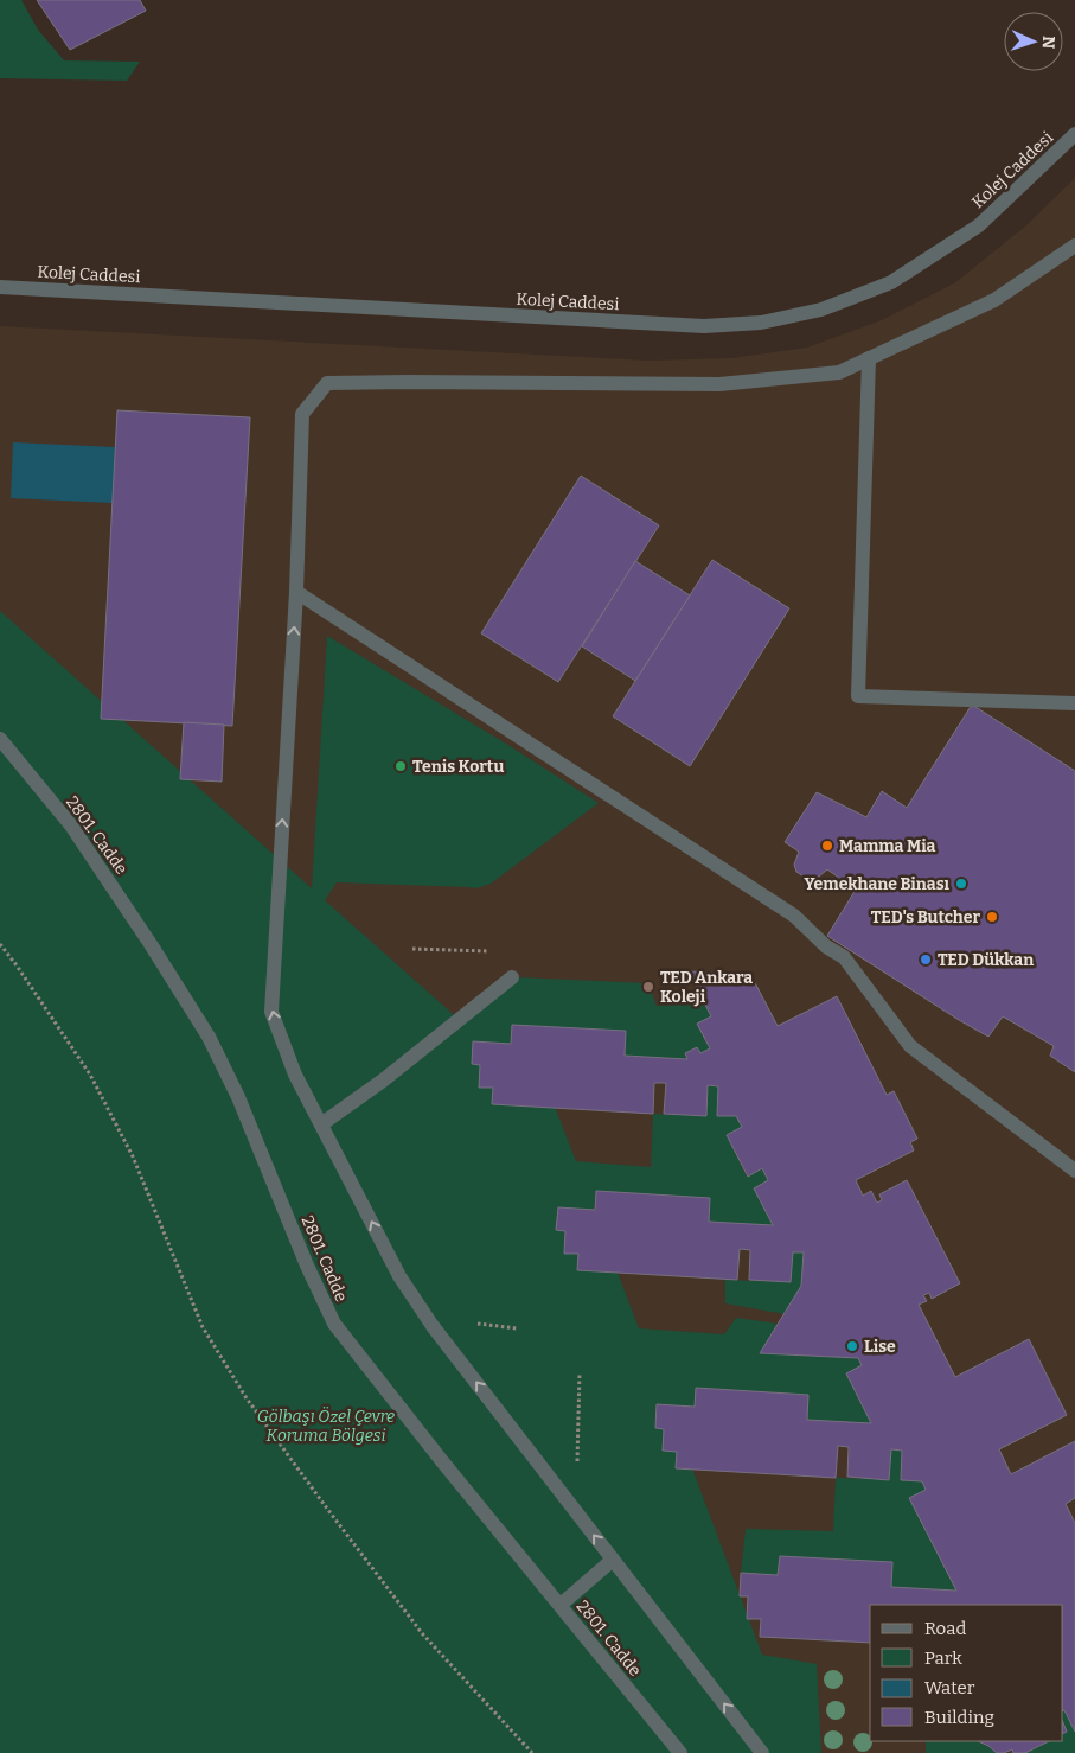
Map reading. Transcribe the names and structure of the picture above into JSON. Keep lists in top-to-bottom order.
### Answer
{
  "streets": {
    "street": ["Kolej Caddesi", "2801. Cadde"]
  },
  "parks": ["Gölbaşı Özel Çevre Koruma Bölgesi"],
  "places": [
    "Tenis Kortu",
    "Mamma Mia",
    "Yemekhane Binası",
    "TED's Butcher",
    "TED Dükkan",
    "TED Ankara Koleji",
    "Lise"
  ],
  "legend": [
    "Road",
    "Park",
    "Water",
    "Building"
  ],
  "north": "right"
}
